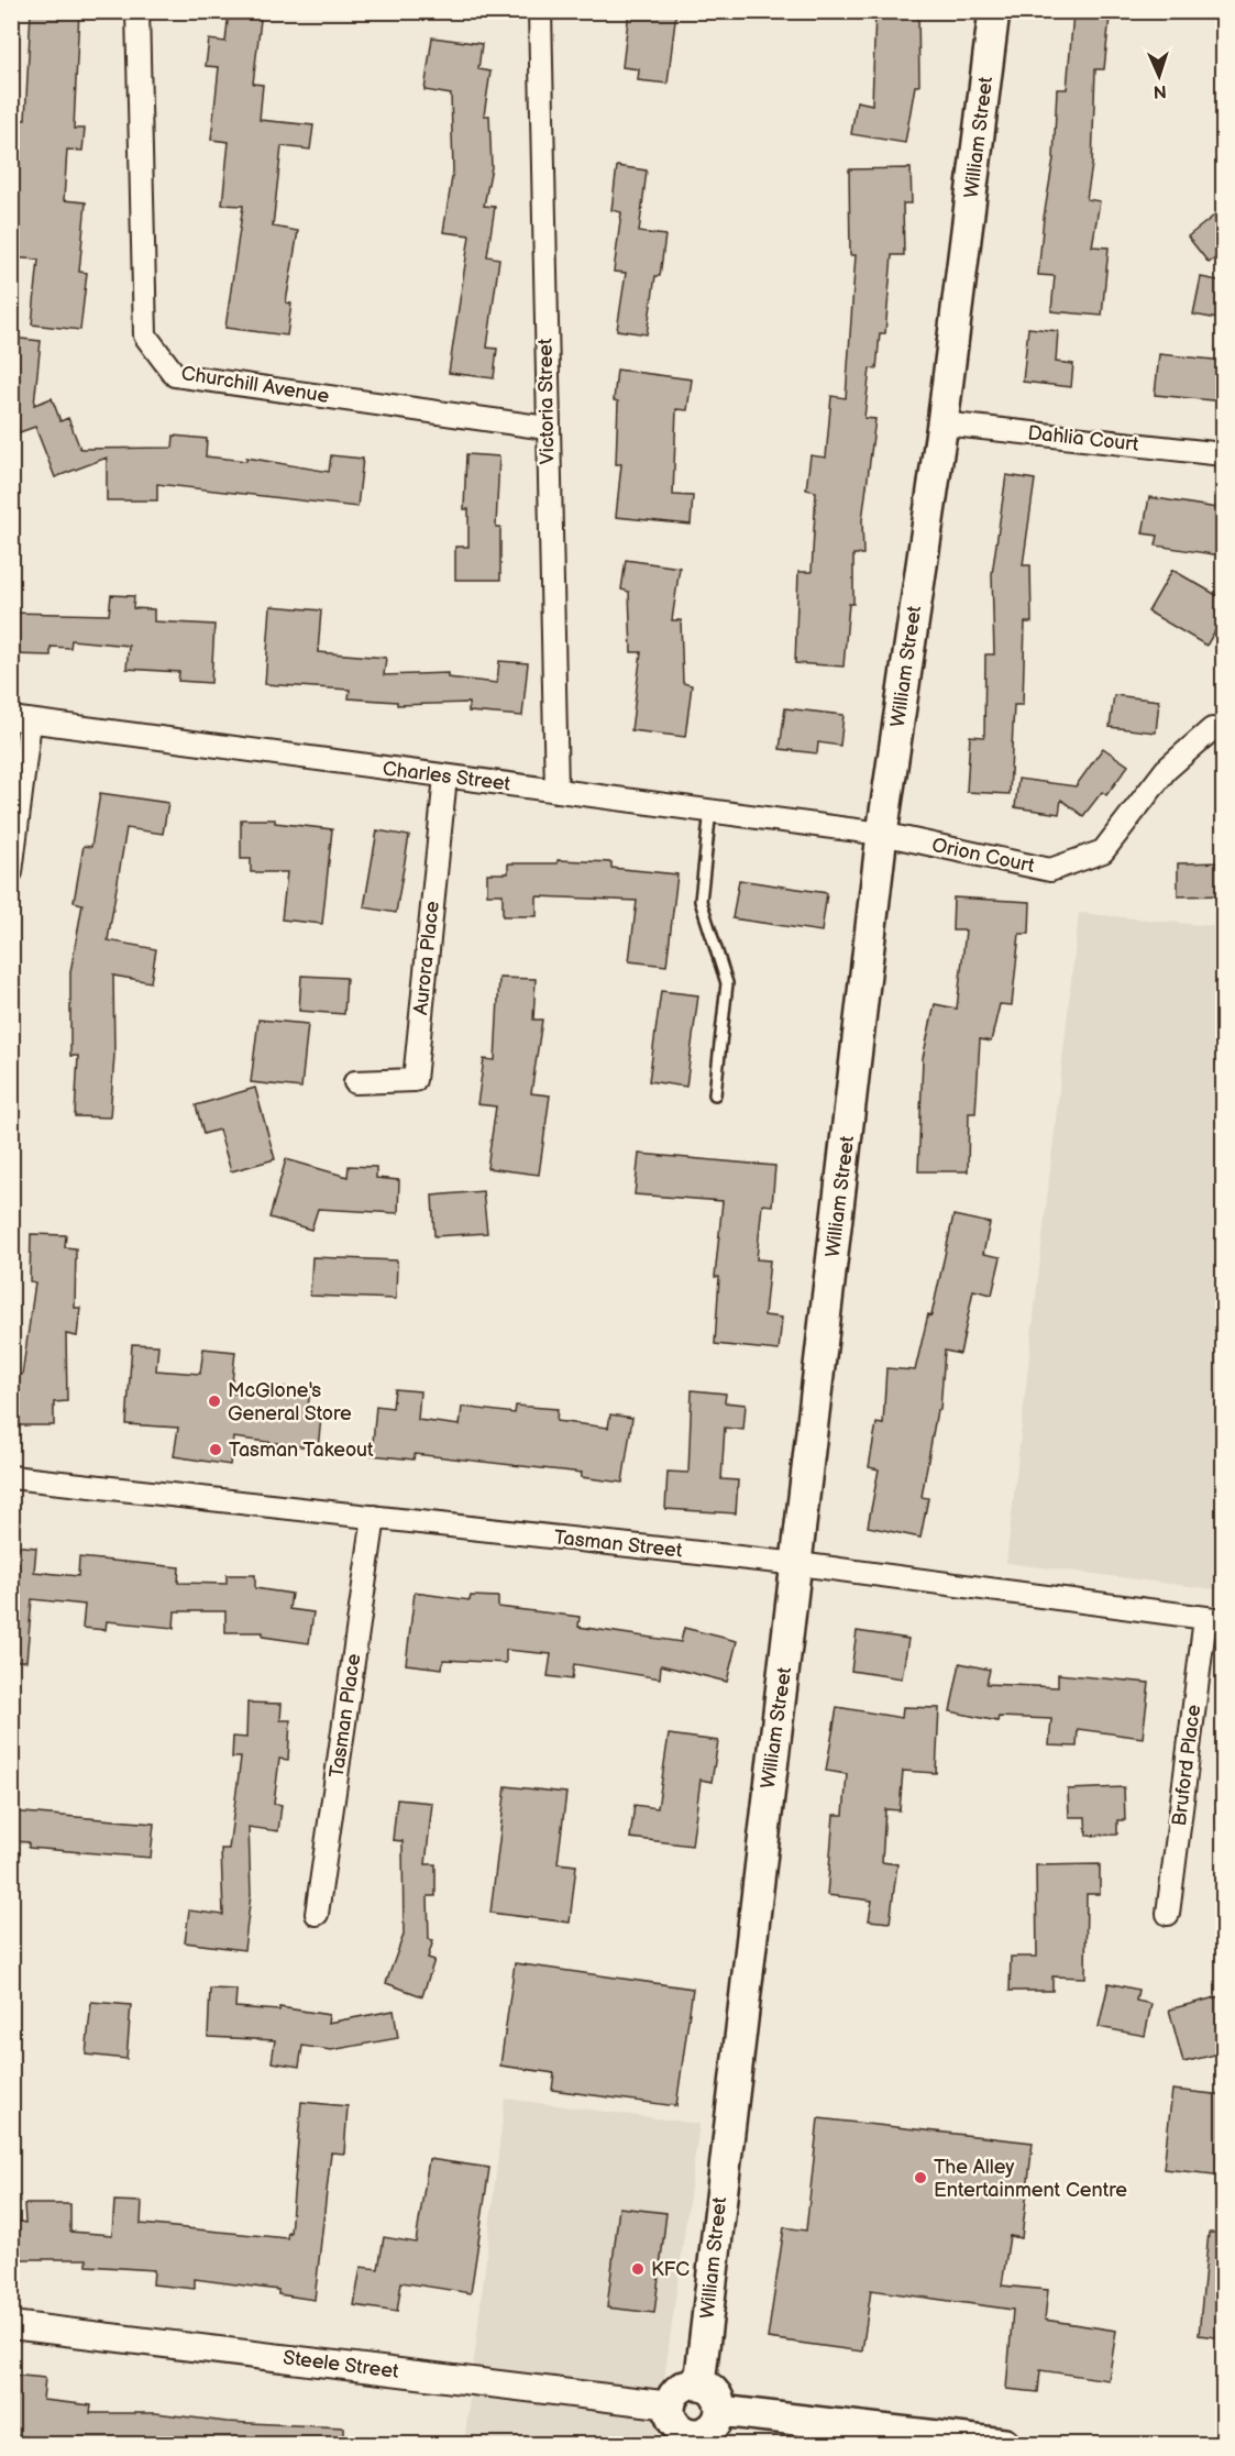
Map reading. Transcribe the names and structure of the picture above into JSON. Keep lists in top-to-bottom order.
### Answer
{
  "streets": {
    "main road": ["William Street"],
    "street": [
      "Churchill Avenue",
      "Victoria Street",
      "Dahlia Court",
      "Charles Street",
      "Orion Court",
      "Aurora Place",
      "Tasman Street",
      "Tasman Place",
      "Bruford Place",
      "Steele Street"
    ]
  },
  "crossings": [
    ["William Street", "Dahlia Court"],
    ["William Street", "Charles Street"],
    ["William Street", "Orion Court"],
    ["William Street", "Tasman Street"],
    ["William Street", "Steele Street"],
    ["Churchill Avenue", "Victoria Street"],
    ["Victoria Street", "Charles Street"],
    ["Charles Street", "Orion Court"],
    ["Charles Street", "Aurora Place"],
    ["Tasman Street", "Tasman Place"],
    ["Tasman Street", "Bruford Place"]
  ],
  "places": [
    "McGlone's General Store",
    "Tasman Takeout",
    "The Alley Entertainment Centre",
    "KFC"
  ],
  "north": "bottom"
}
